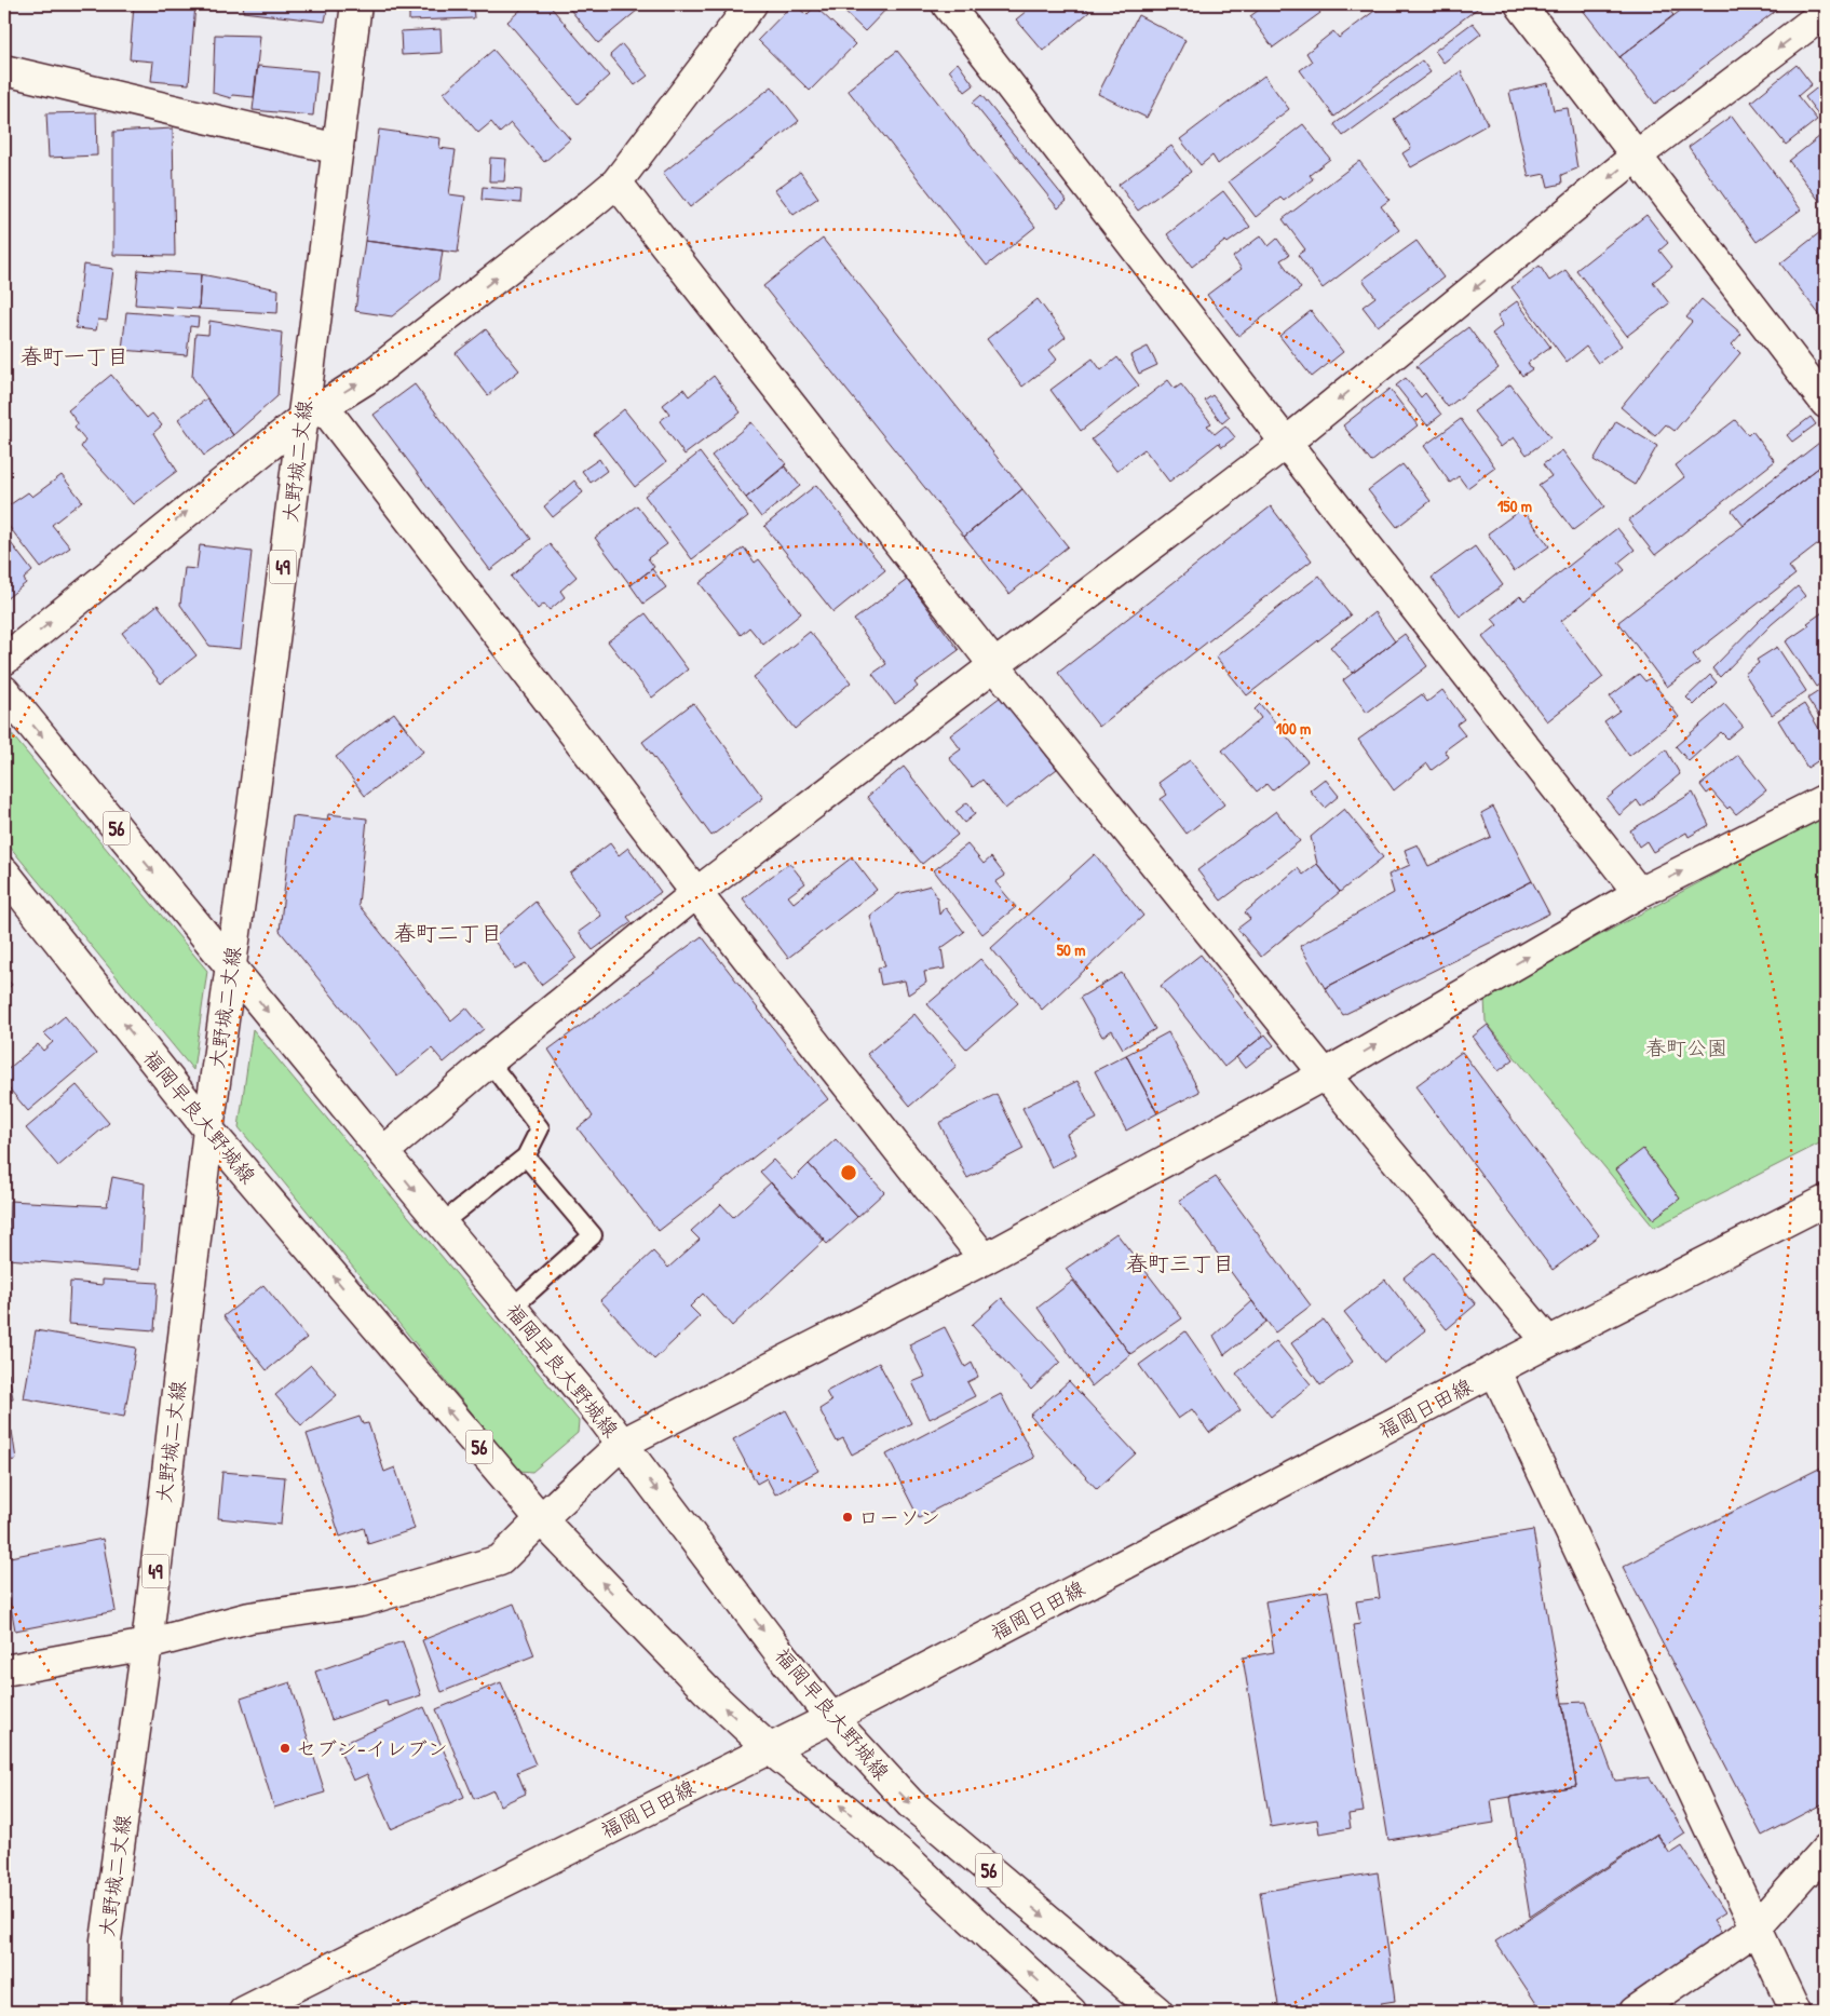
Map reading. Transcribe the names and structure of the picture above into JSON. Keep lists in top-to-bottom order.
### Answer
{
  "streets": {
    "street": [
      "大野城二丈線",
      "49",
      "56",
      "福岡早良大野城線",
      "福岡日田線"
    ]
  },
  "crossings": [
    ["大野城二丈線", "福岡早良大野城線"],
    ["福岡早良大野城線", "福岡日田線"]
  ],
  "districts": ["春町一丁目", "春町二丁目", "春町三丁目"],
  "parks": ["春町公園"],
  "places": ["ローソン", "セブン-イレブン"],
  "rings": ["150 m", "100 m", "50 m"]
}
